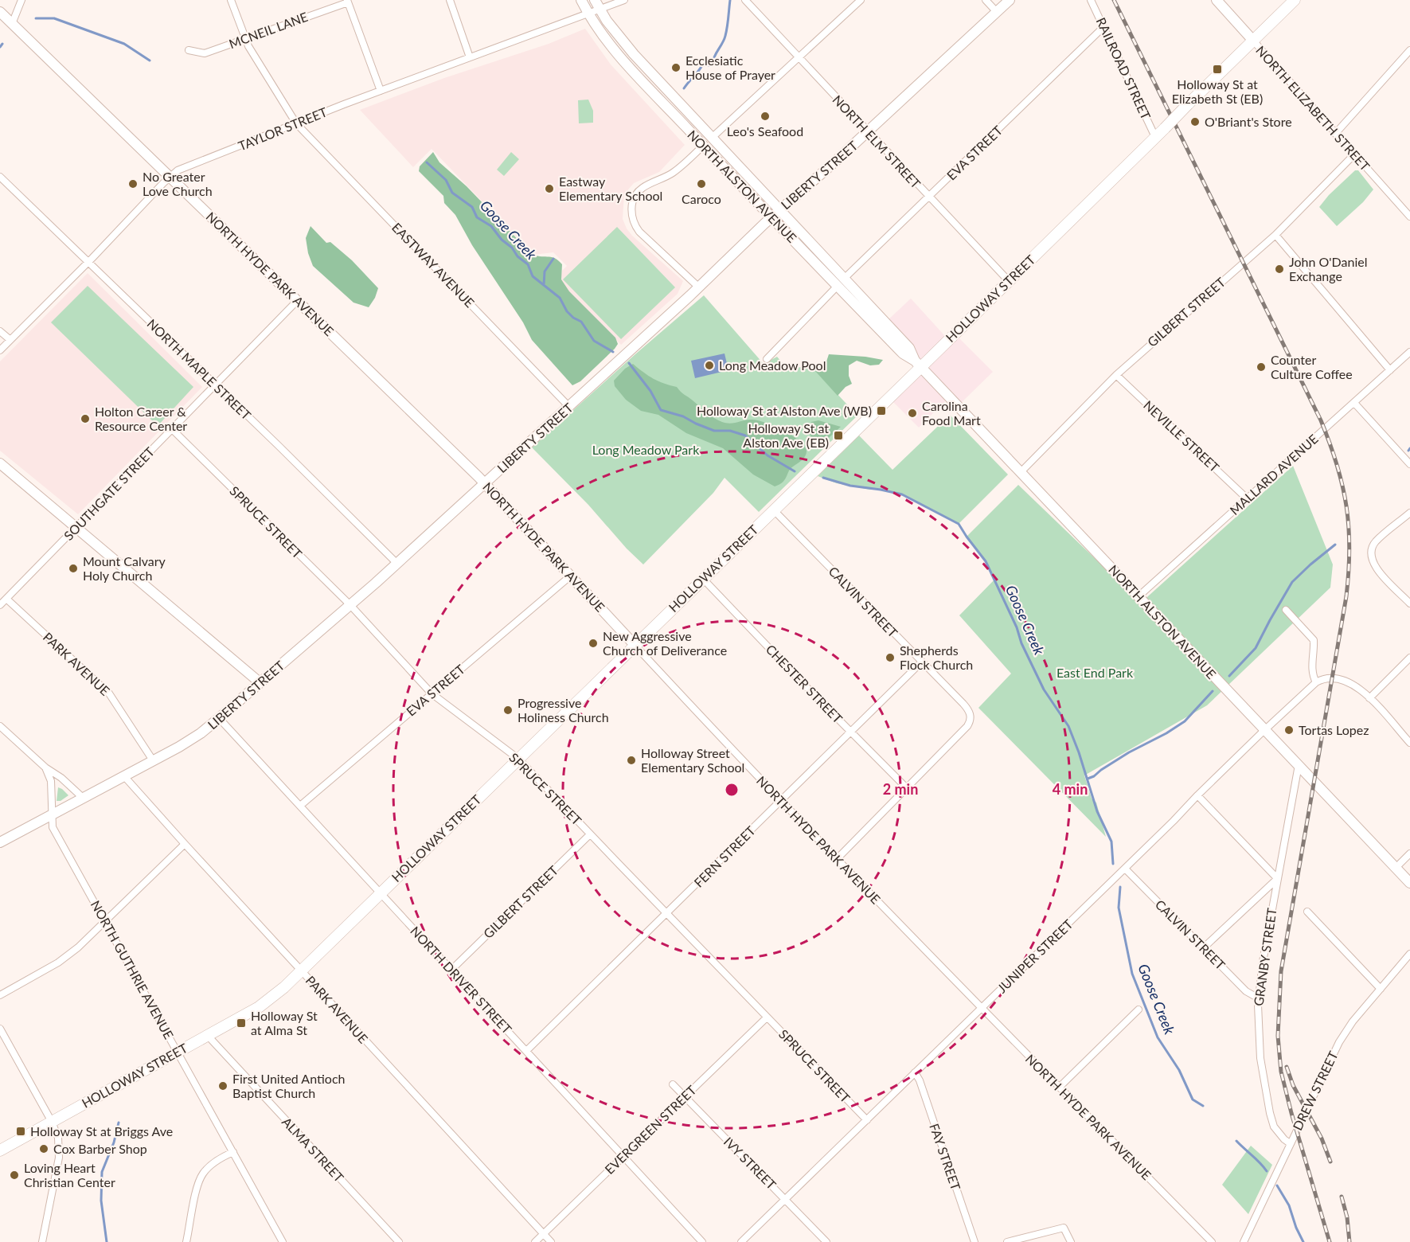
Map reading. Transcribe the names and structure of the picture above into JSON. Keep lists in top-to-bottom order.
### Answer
{
  "streets": {
    "main road": ["HOLLOWAY STREET"],
    "street": [
      "MCNEIL LANE",
      "RAILROAD STREET",
      "NORTH ELIZABETH STREET",
      "TAYLOR STREET",
      "NORTH ELM STREET",
      "EVA STREET",
      "LIBERTY STREET",
      "NORTH ALSTON AVENUE",
      "EASTWAY AVENUE",
      "NORTH HYDE PARK AVENUE",
      "GILBERT STREET",
      "NORTH MAPLE STREET",
      "NEVILLE STREET",
      "MALLARD AVENUE",
      "SOUTHGATE STREET",
      "SPRUCE STREET",
      "CALVIN STREET",
      "PARK AVENUE",
      "CHESTER STREET",
      "FERN STREET",
      "JUNIPER STREET",
      "GRANBY STREET",
      "NORTH GUTHRIE AVENUE",
      "NORTH DRIVER STREET",
      "DREW STREET",
      "EVERGREEN STREET",
      "ALMA STREET",
      "FAY STREET",
      "IVY STREET"
    ]
  },
  "crossings": [
    ["MCNEIL LANE", "EASTWAY AVENUE"],
    ["RAILROAD STREET", "EVA STREET"],
    ["RAILROAD STREET", "HOLLOWAY STREET"],
    ["NORTH ELIZABETH STREET", "HOLLOWAY STREET"],
    ["NORTH ELIZABETH STREET", "GILBERT STREET"],
    ["TAYLOR STREET", "NORTH ALSTON AVENUE"],
    ["TAYLOR STREET", "EASTWAY AVENUE"],
    ["TAYLOR STREET", "NORTH HYDE PARK AVENUE"],
    ["TAYLOR STREET", "NORTH MAPLE STREET"],
    ["NORTH ELM STREET", "EVA STREET"],
    ["NORTH ELM STREET", "LIBERTY STREET"],
    ["NORTH ELM STREET", "HOLLOWAY STREET"],
    ["EVA STREET", "NORTH ALSTON AVENUE"],
    ["EVA STREET", "NORTH HYDE PARK AVENUE"],
    ["EVA STREET", "SPRUCE STREET"],
    ["EVA STREET", "NORTH DRIVER STREET"],
    ["LIBERTY STREET", "NORTH ALSTON AVENUE"],
    ["LIBERTY STREET", "EASTWAY AVENUE"],
    ["LIBERTY STREET", "NORTH HYDE PARK AVENUE"],
    ["LIBERTY STREET", "NORTH MAPLE STREET"],
    ["LIBERTY STREET", "SPRUCE STREET"],
    ["LIBERTY STREET", "PARK AVENUE"],
    ["LIBERTY STREET", "NORTH GUTHRIE AVENUE"],
    ["LIBERTY STREET", "NORTH DRIVER STREET"],
    ["NORTH ALSTON AVENUE", "HOLLOWAY STREET"],
    ["NORTH ALSTON AVENUE", "GILBERT STREET"],
    ["NORTH ALSTON AVENUE", "MALLARD AVENUE"],
    ["NORTH ALSTON AVENUE", "JUNIPER STREET"],
    ["NORTH ALSTON AVENUE", "GRANBY STREET"],
    ["NORTH HYDE PARK AVENUE", "HOLLOWAY STREET"],
    ["NORTH HYDE PARK AVENUE", "SOUTHGATE STREET"],
    ["NORTH HYDE PARK AVENUE", "FERN STREET"],
    ["NORTH HYDE PARK AVENUE", "JUNIPER STREET"],
    ["HOLLOWAY STREET", "SPRUCE STREET"],
    ["HOLLOWAY STREET", "CALVIN STREET"],
    ["HOLLOWAY STREET", "PARK AVENUE"],
    ["HOLLOWAY STREET", "CHESTER STREET"],
    ["HOLLOWAY STREET", "NORTH GUTHRIE AVENUE"],
    ["HOLLOWAY STREET", "NORTH DRIVER STREET"],
    ["HOLLOWAY STREET", "ALMA STREET"],
    ["GILBERT STREET", "NEVILLE STREET"],
    ["GILBERT STREET", "SPRUCE STREET"],
    ["GILBERT STREET", "NORTH DRIVER STREET"],
    ["NORTH MAPLE STREET", "SOUTHGATE STREET"],
    ["NEVILLE STREET", "MALLARD AVENUE"],
    ["SOUTHGATE STREET", "SPRUCE STREET"],
    ["SOUTHGATE STREET", "PARK AVENUE"],
    ["SPRUCE STREET", "FERN STREET"],
    ["SPRUCE STREET", "JUNIPER STREET"],
    ["SPRUCE STREET", "EVERGREEN STREET"],
    ["CALVIN STREET", "CHESTER STREET"],
    ["CALVIN STREET", "FERN STREET"],
    ["CALVIN STREET", "JUNIPER STREET"],
    ["CALVIN STREET", "GRANBY STREET"],
    ["PARK AVENUE", "EVERGREEN STREET"],
    ["CHESTER STREET", "FERN STREET"],
    ["FERN STREET", "NORTH DRIVER STREET"],
    ["JUNIPER STREET", "FAY STREET"],
    ["JUNIPER STREET", "IVY STREET"],
    ["GRANBY STREET", "DREW STREET"],
    ["NORTH DRIVER STREET", "EVERGREEN STREET"],
    ["EVERGREEN STREET", "IVY STREET"]
  ],
  "water": ["Goose Creek"],
  "parks": ["Long Meadow Park", "East End Park"],
  "places": {
    "other": [
      "Ecclesiatic House of Prayer",
      "Leo's Seafood",
      "O'Briant's Store",
      "No Greater Love Church",
      "Caroco",
      "Eastway Elementary School",
      "John O'Daniel Exchange",
      "Long Meadow Pool",
      "Counter Culture Coffee",
      "Carolina Food Mart",
      "Holton Career & Resource Center",
      "Mount Calvary Holy Church",
      "New Aggressive Church of Deliverance",
      "Shepherds Flock Church",
      "Progressive Holiness Church",
      "Tortas Lopez",
      "Holloway Street Elementary School",
      "First United Antioch Baptist Church",
      "Cox Barber Shop",
      "Loving Heart Christian Center"
    ],
    "transit": [
      "Holloway St at Elizabeth St (EB)",
      "Holloway St at Alston Ave (WB)",
      "Holloway St at Alston Ave (EB)",
      "Holloway St at Alma St",
      "Holloway St at Briggs Ave"
    ]
  },
  "rings": ["2 min", "4 min"]
}
